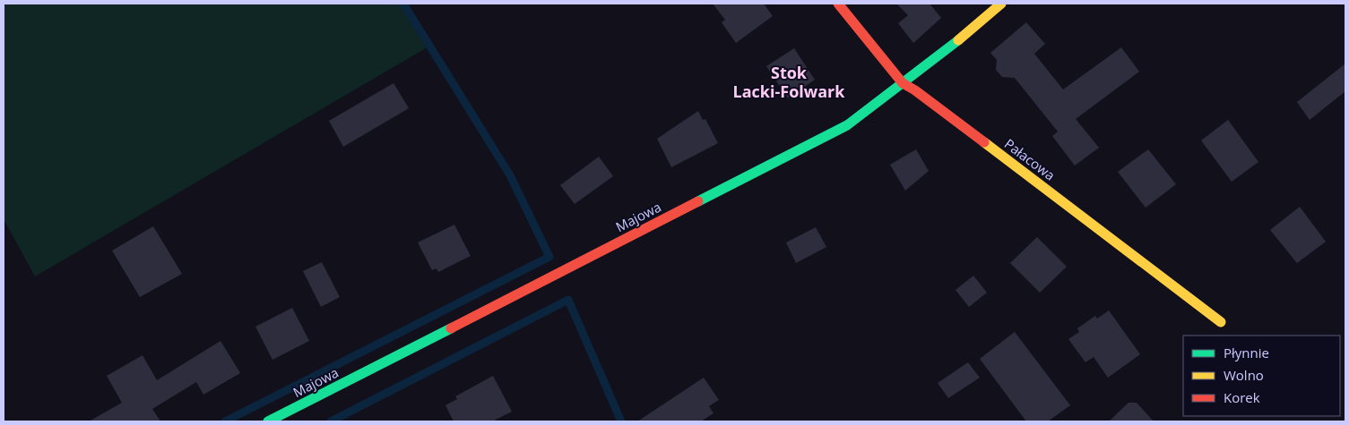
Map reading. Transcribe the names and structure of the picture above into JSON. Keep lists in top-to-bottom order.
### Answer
{
  "streets": {
    "street": ["Pałacowa", "Majowa"]
  },
  "crossings": [
    ["Pałacowa", "Majowa"]
  ],
  "districts": ["Stok Lacki-Folwark"],
  "legend": ["Płynnie", "Wolno", "Korek"]
}
